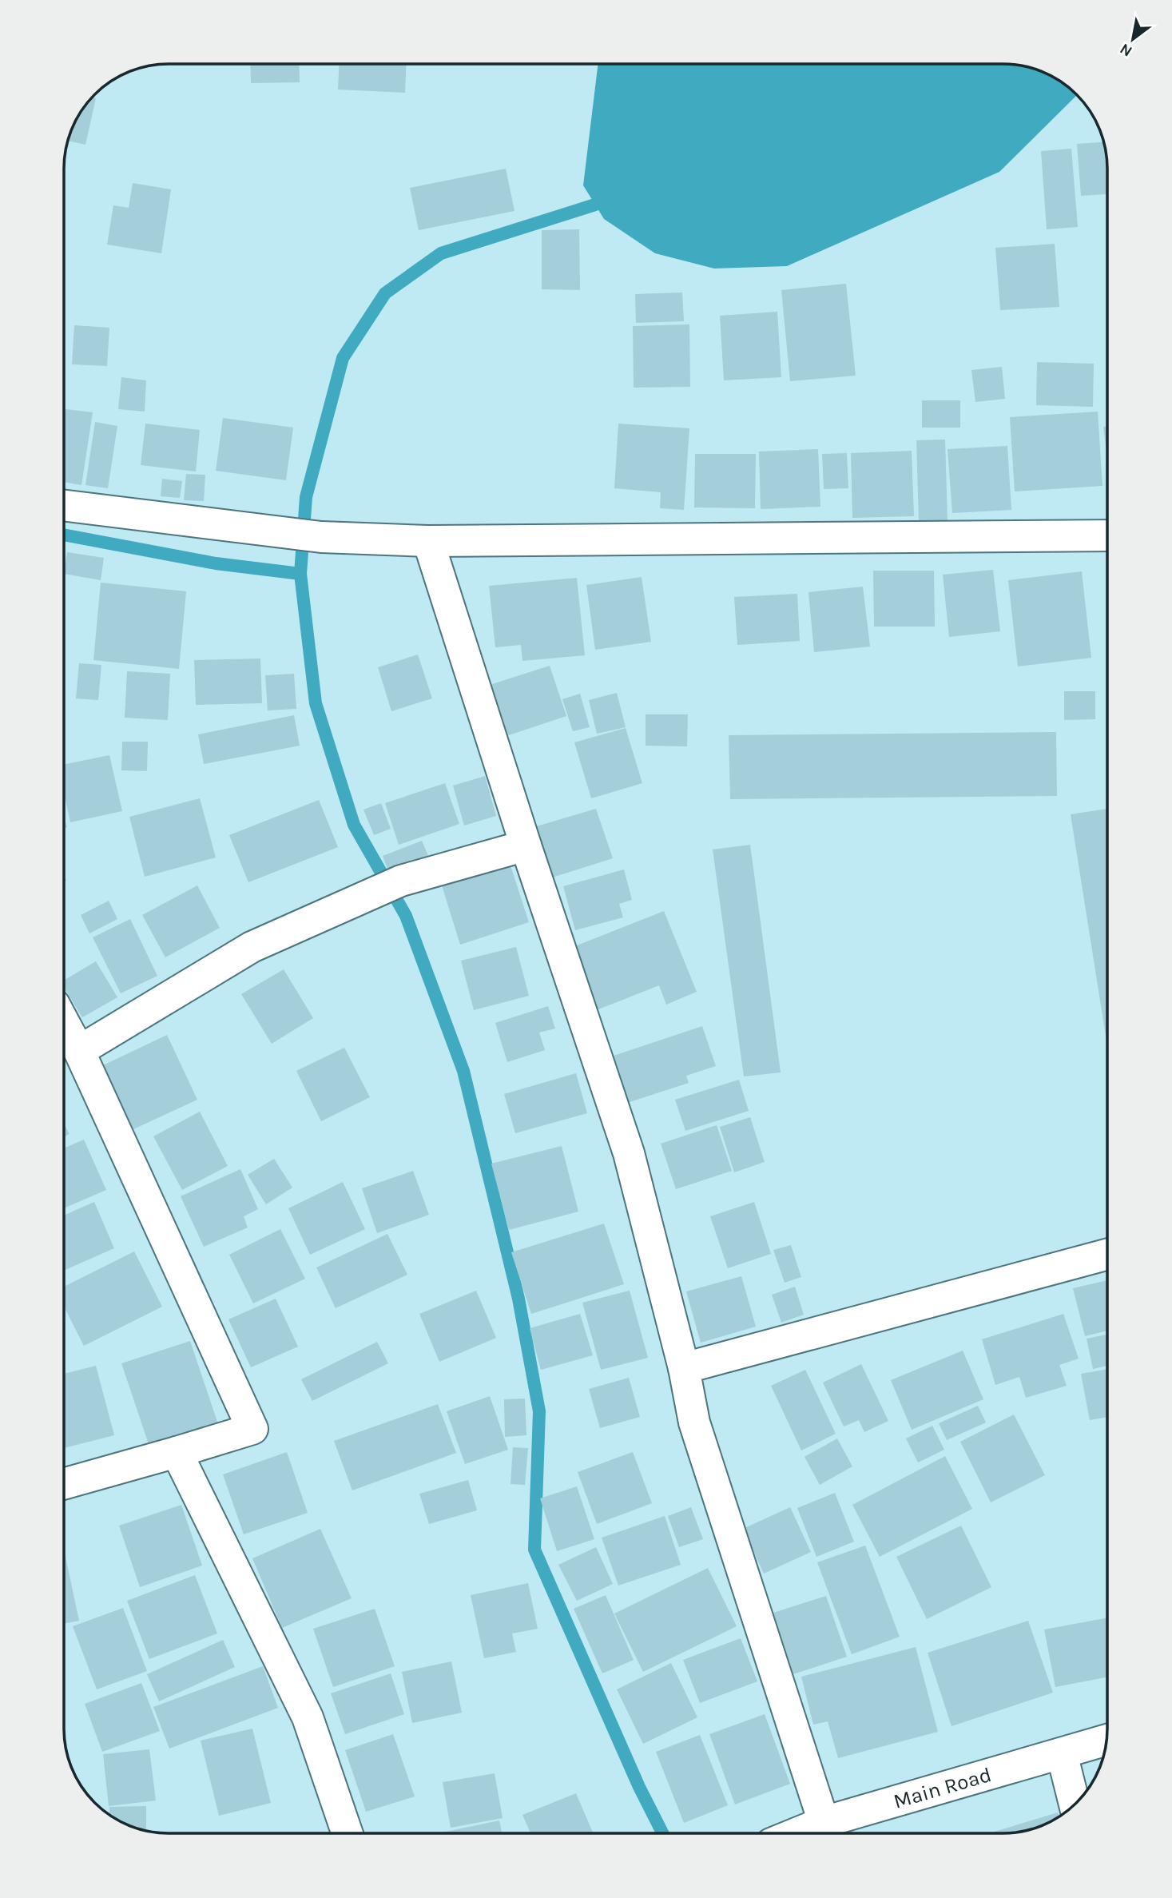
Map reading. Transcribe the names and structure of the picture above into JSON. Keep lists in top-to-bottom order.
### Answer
{
  "streets": {
    "street": ["Main Road"]
  },
  "north": "bottom left"
}
